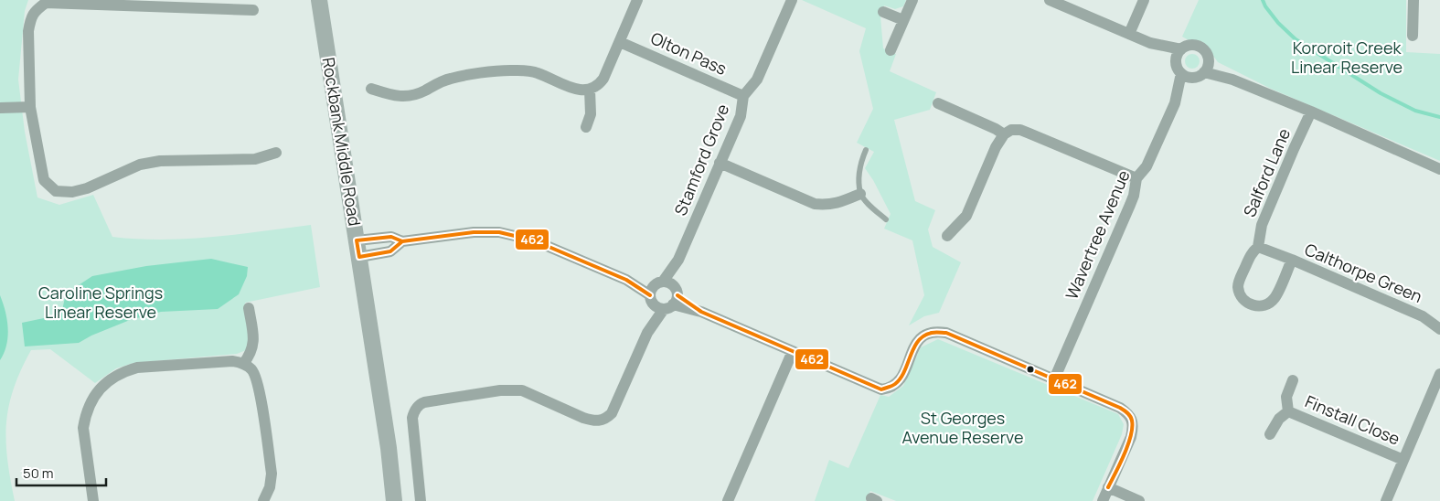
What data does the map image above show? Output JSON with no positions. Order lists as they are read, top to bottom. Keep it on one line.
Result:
{"streets":{"street":["Olton Pass","Rockbank Middle Road","Stamford Grove","Salford Lane","Wavertree Avenue","Calthorpe Green","Finstall Close"]},"crossings":[["Olton Pass","Stamford Grove"],["Salford Lane","Calthorpe Green"]],"parks":["Kororoit Creek Linear Reserve","Caroline Springs Linear Reserve","St Georges Avenue Reserve"],"lines":["transit line 462"],"scale_bar":"50 m"}
